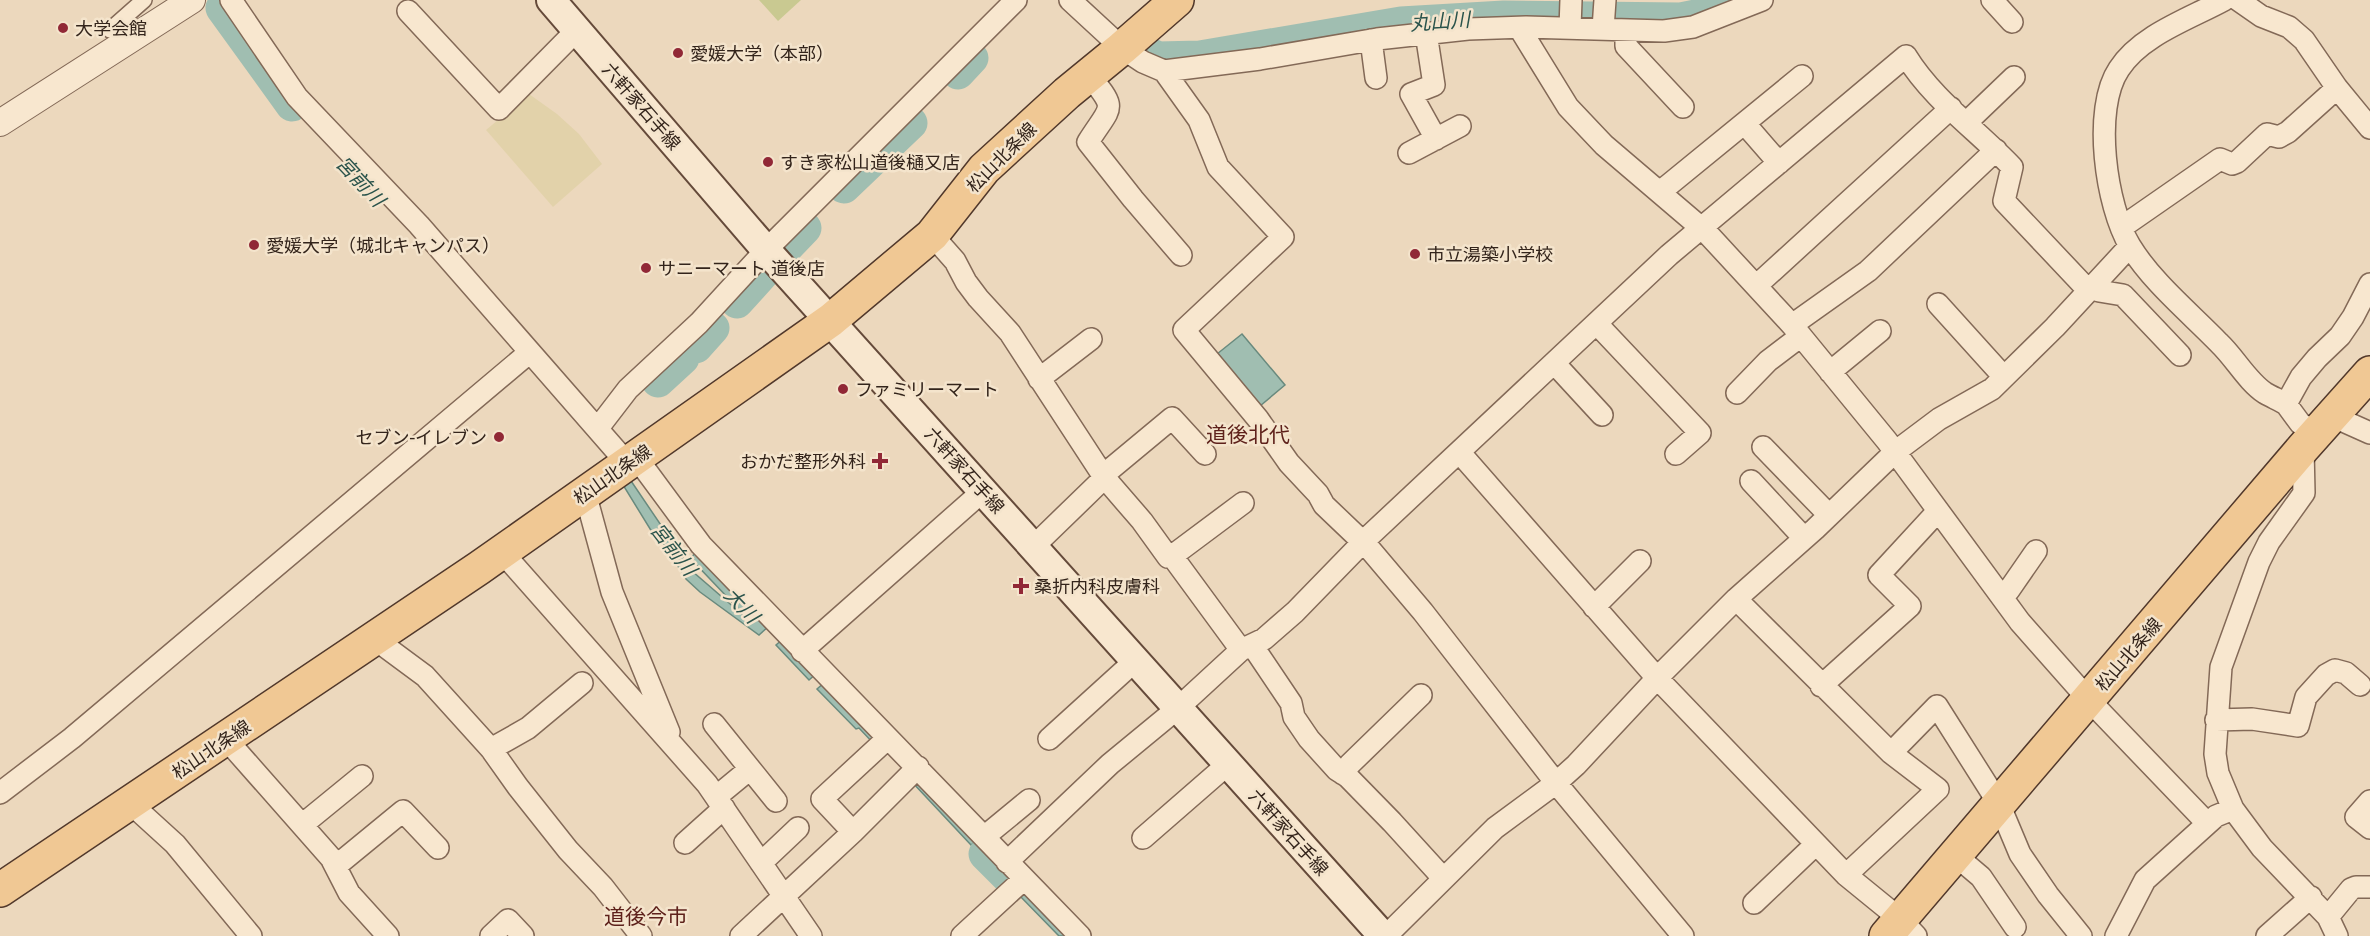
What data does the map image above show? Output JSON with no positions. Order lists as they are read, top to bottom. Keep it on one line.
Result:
{"streets":{"main road":["六軒家石手線","松山北条線"]},"crossings":[["六軒家石手線","松山北条線"]],"districts":["道後北代","道後今市"],"water":["丸山川","宮前川","大川"],"places":{"other":["大学会館","愛媛大学（本部）","すき家松山道後樋又店","愛媛大学（城北キャンパス）","市立湯築小学校","サニーマート 道後店","ファミリーマート","セブン-イレブン"],"health":["おかだ整形外科","桑折内科皮膚科"]}}
